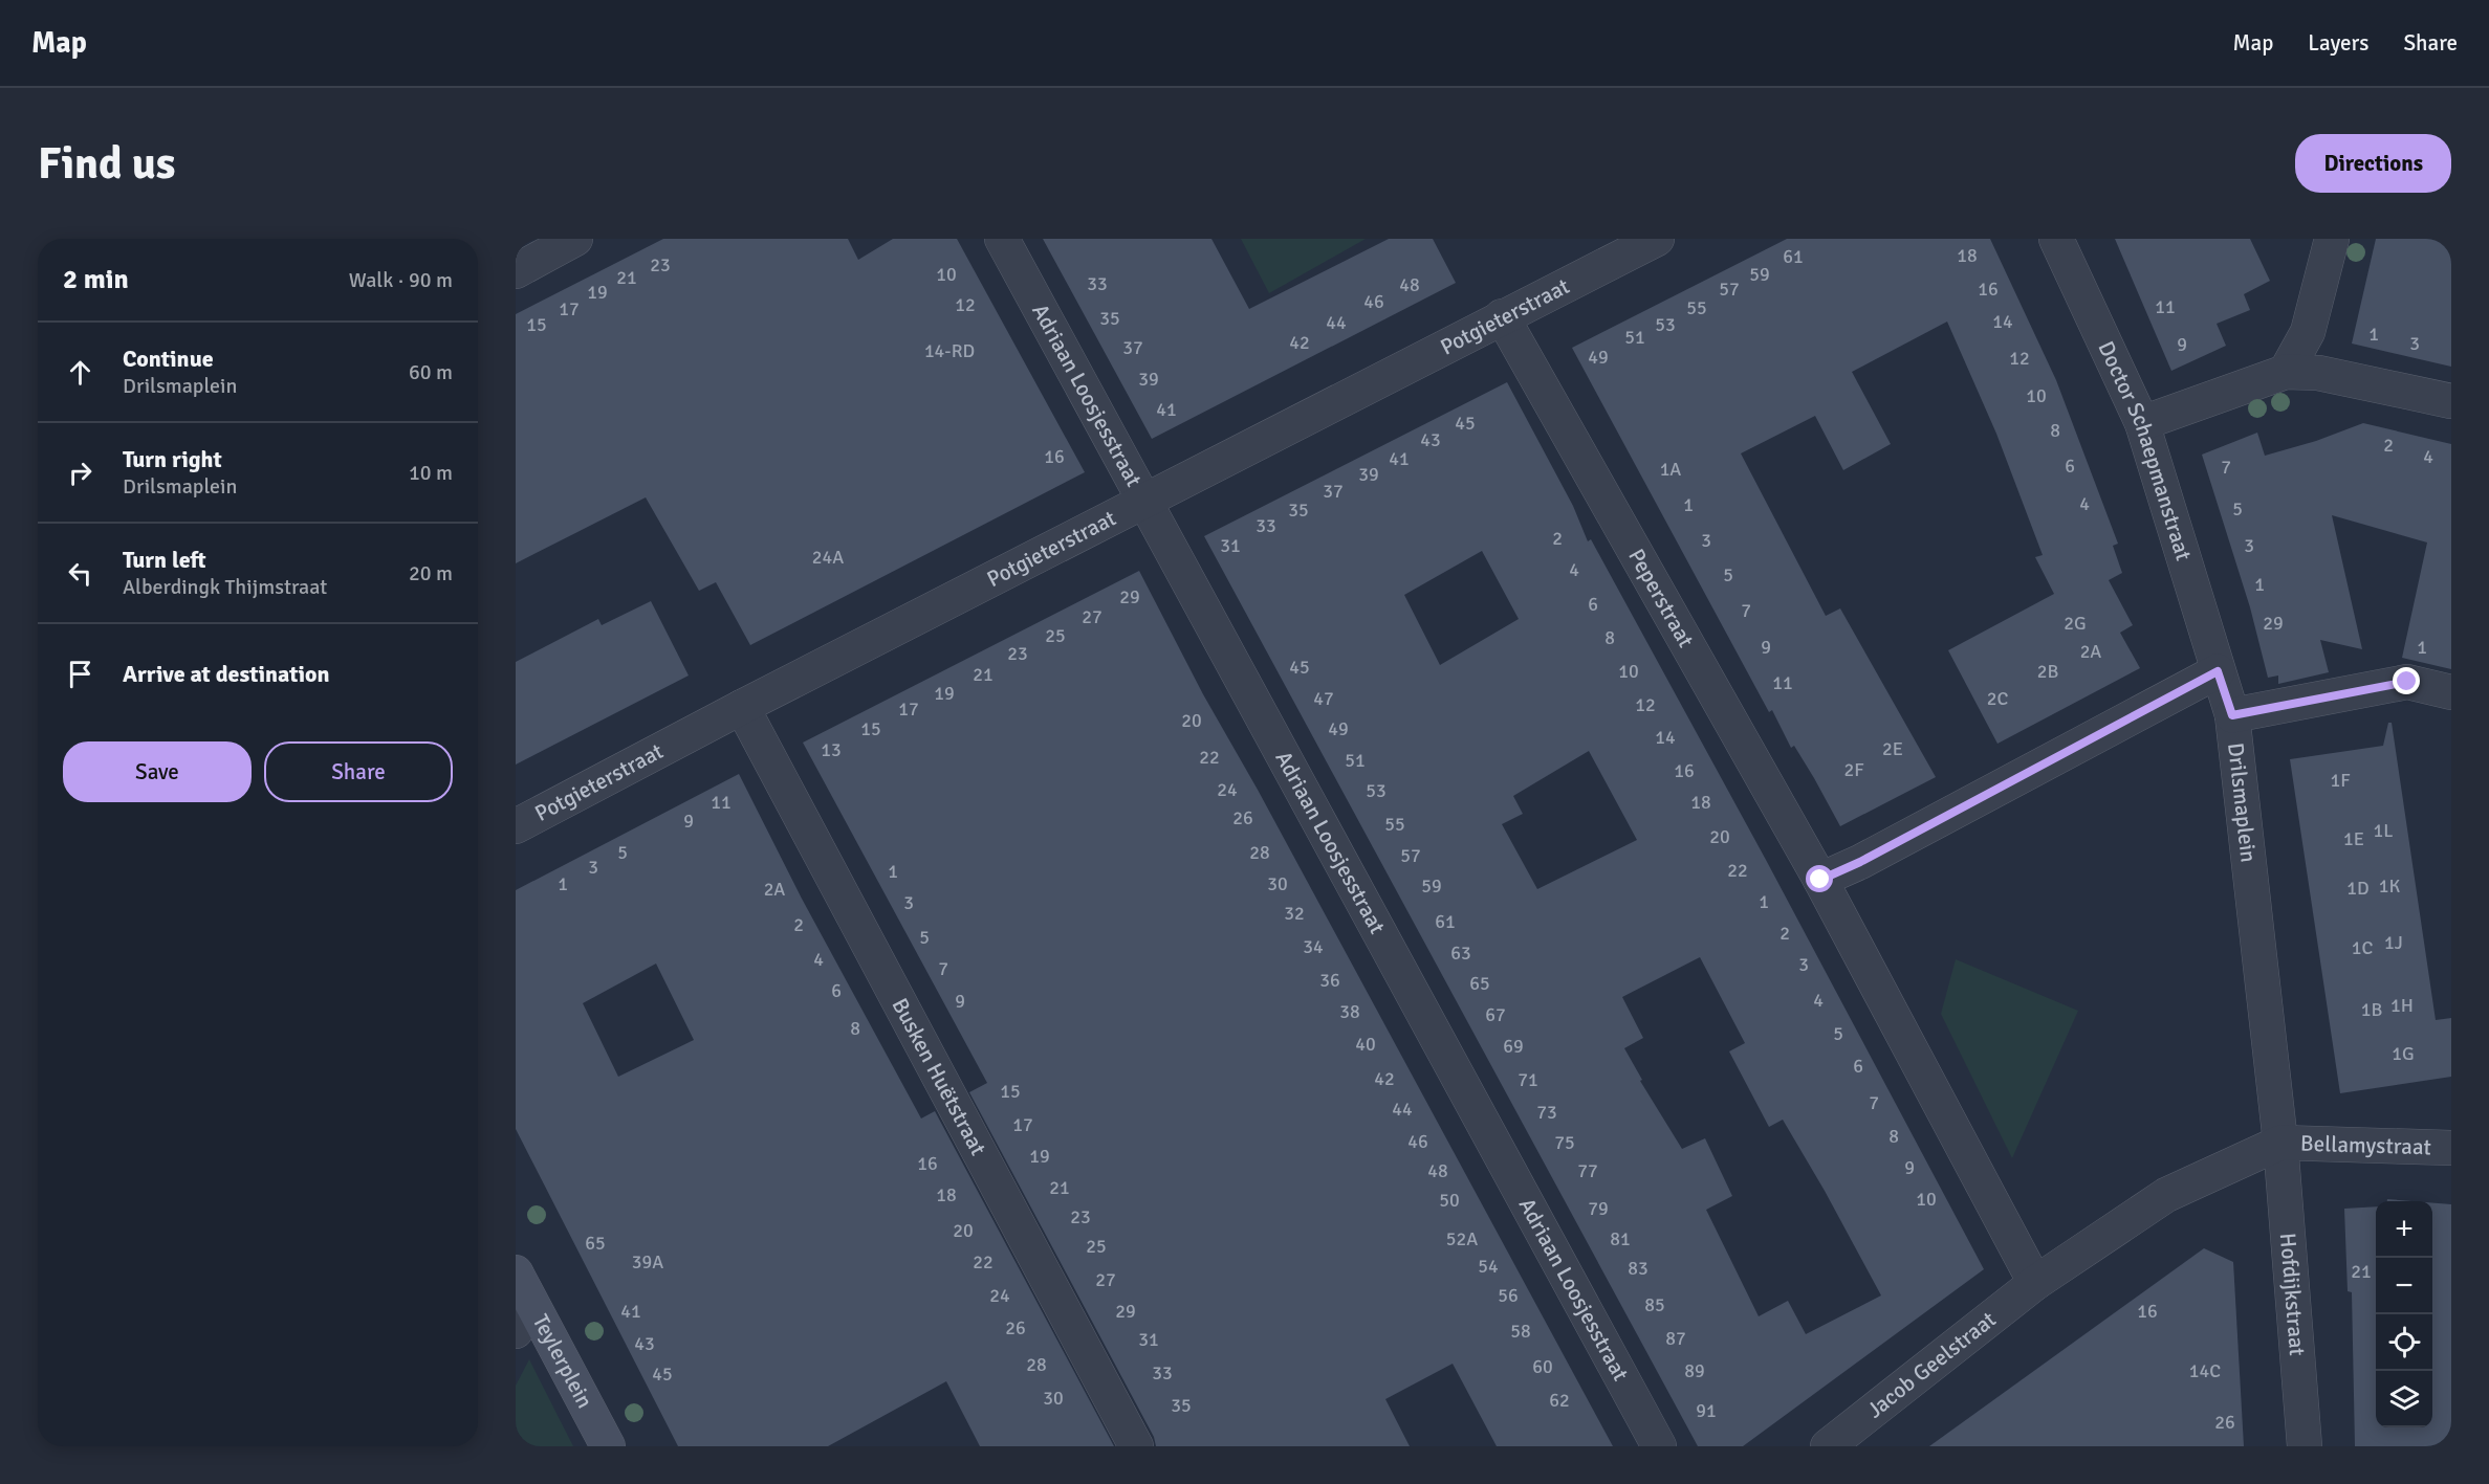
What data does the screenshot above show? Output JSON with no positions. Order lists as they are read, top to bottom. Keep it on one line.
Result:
{"streets":{"street":["Potgieterstraat","Adriaan Loosjesstraat","Doctor Schaepmanstraat","Peperstraat","Drilsmaplein","Busken Huëtstraat","Bellamystraat","Hofdijkstraat","Teylerplein","Jacob Geelstraat"]},"crossings":[["Potgieterstraat","Adriaan Loosjesstraat"],["Potgieterstraat","Peperstraat"],["Potgieterstraat","Busken Huëtstraat"],["Doctor Schaepmanstraat","Drilsmaplein"],["Drilsmaplein","Bellamystraat"],["Drilsmaplein","Hofdijkstraat"],["Bellamystraat","Hofdijkstraat"]],"house_numbers":["18","61","23","10","59","21","33","48","57","16","19","46","12","11","55","17","35","14","44","15","53","1","51","42","3","9","37","14-RD","49","12","39","10","41","45","8","43","2","16","4","41","6","7","1A","39","37","4","1","5","35","33","2","3","31","3","24A","4","5","1","29","6","7","27","2G","29","25","8","9","1","2A","23","45","10","2B","21","11","19","47","2C","12","17","20","15","49","14","2E","13","22","51","2F","16","1F","24","53","11","18","26","9","55","1L","20","1E","5","28","57","3","22","1","1","30","59","1K","1D","2A","1","3","32","61","2","2","5","1J","34","1C","63","4","3","7","36","65","6","4","9","1H","1B","38","67","8","5","40","69","1G","6","42","71","15","7","44","73","17","8","46","75","19","16","9","48","77","21","18","10","50","79","23","20","52A","81","65","25","39A","22","54","83","21","27","24","56","85","41","29","16","26","58","87","31","43","28","60","89","14C","33","45","30","62","35","91","26"],"page":{"header":"Map","nav":["Map","Layers","Share"],"buttons":["Directions",["Save","Share"]],"title":"Find us","heading":["2 min","Walk · 90 m"],"list":[["Continue","Drilsmaplein","60 m"],["Turn right","Drilsmaplein","10 m"],["Turn left","Alberdingk Thijmstraat","20 m"],"Arrive at destination"],"map_buttons":["+","−"]}}
